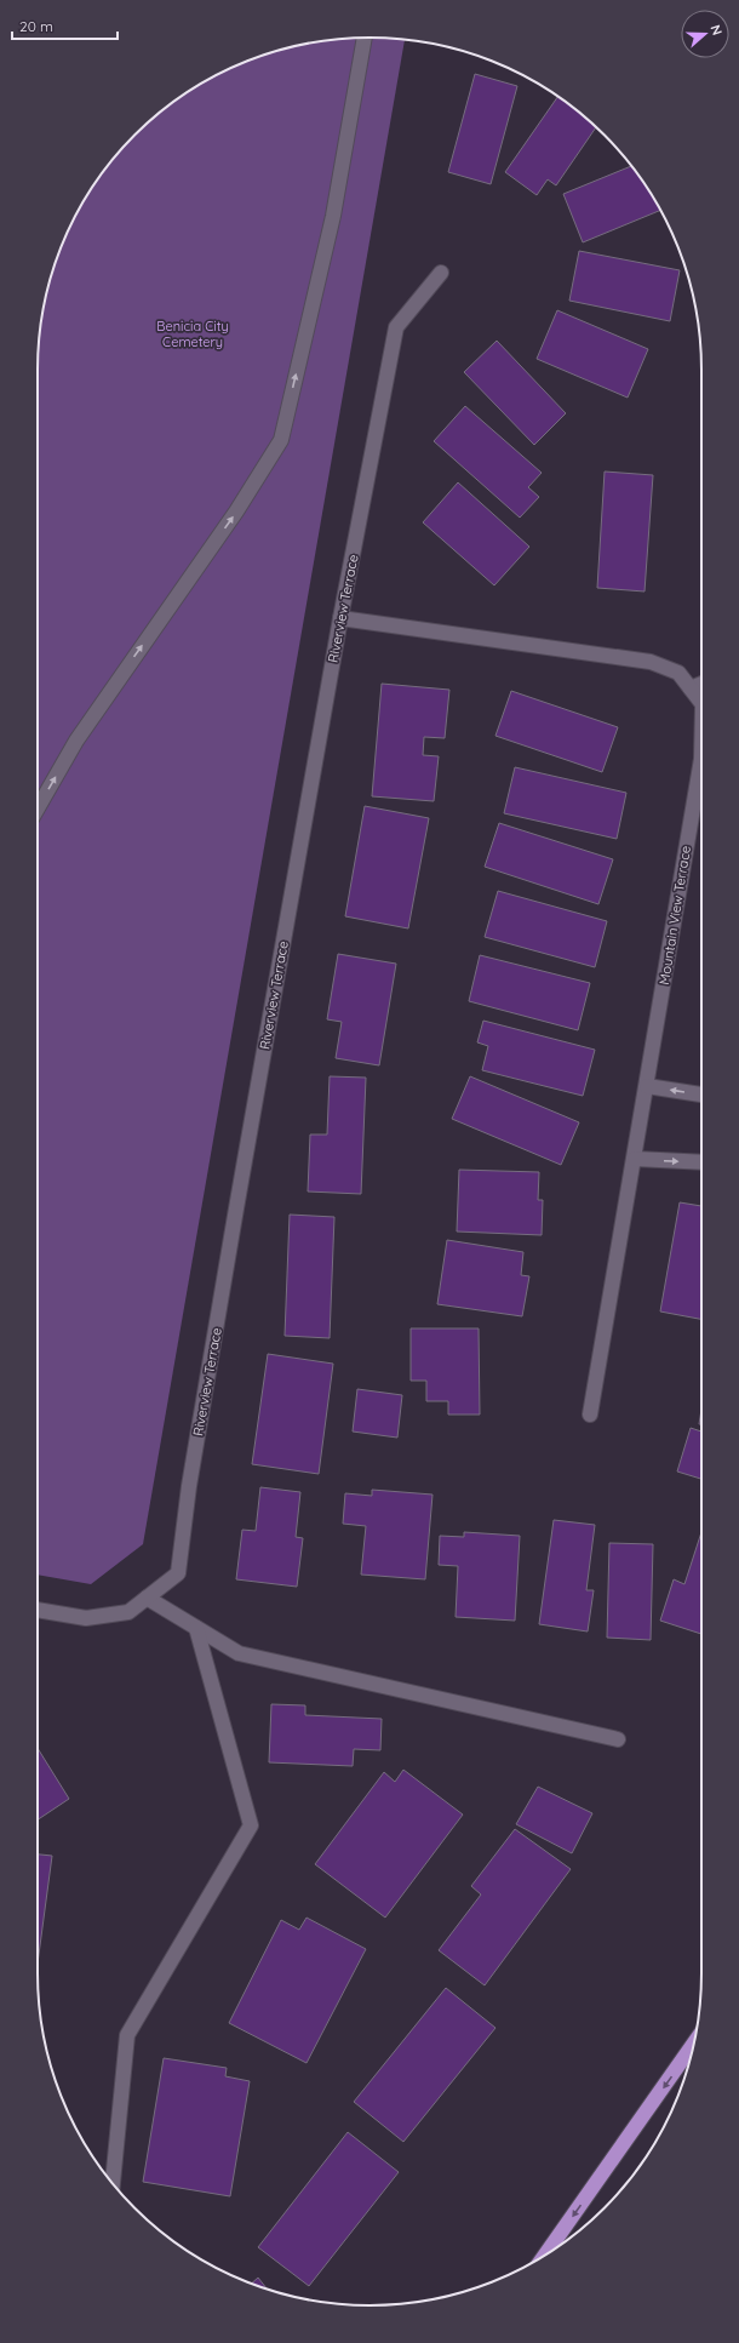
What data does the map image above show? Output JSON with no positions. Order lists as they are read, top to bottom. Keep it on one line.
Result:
{"streets":{"street":["Riverview Terrace","Mountain View Terrace"]},"crossings":[["Riverview Terrace","Mountain View Terrace"]],"parks":["Benicia City Cemetery"],"scale_bar":"20 m","north":"right"}
